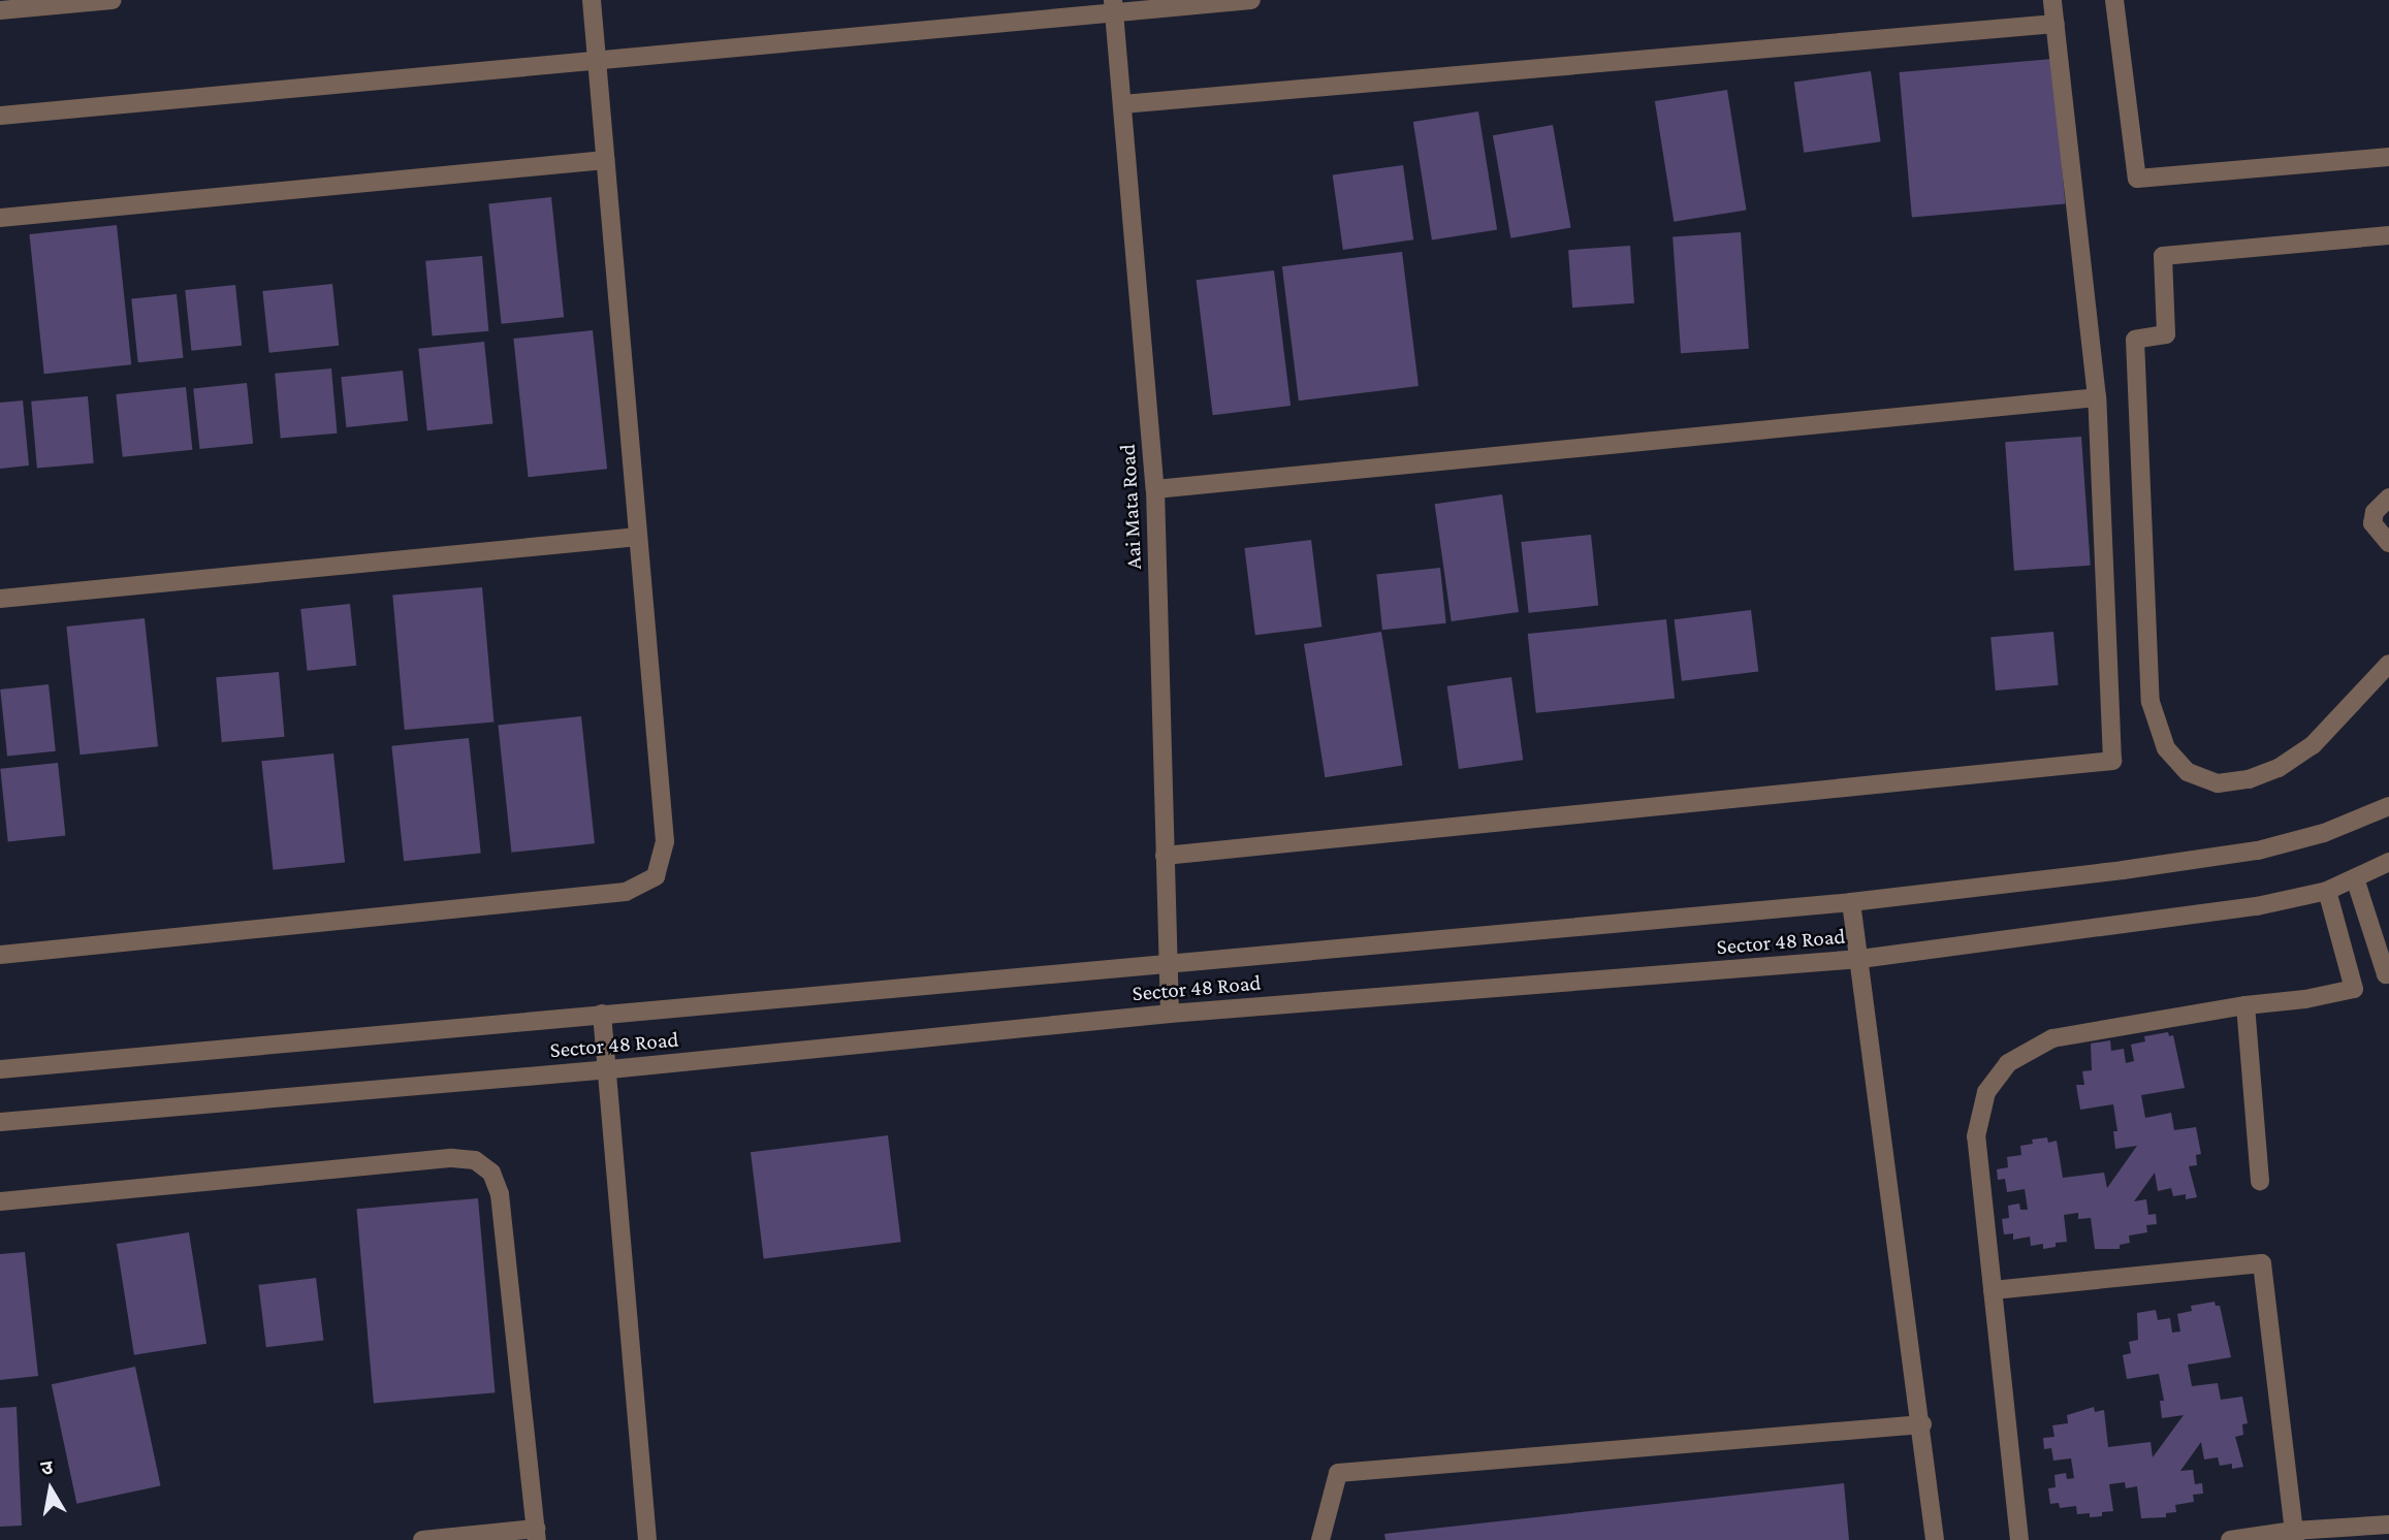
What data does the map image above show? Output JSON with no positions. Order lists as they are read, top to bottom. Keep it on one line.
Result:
{"streets":{"street":["Aai Mata Road","Sector 48 Road"]},"crossings":[["Aai Mata Road","Sector 48 Road"]],"north":"top"}
